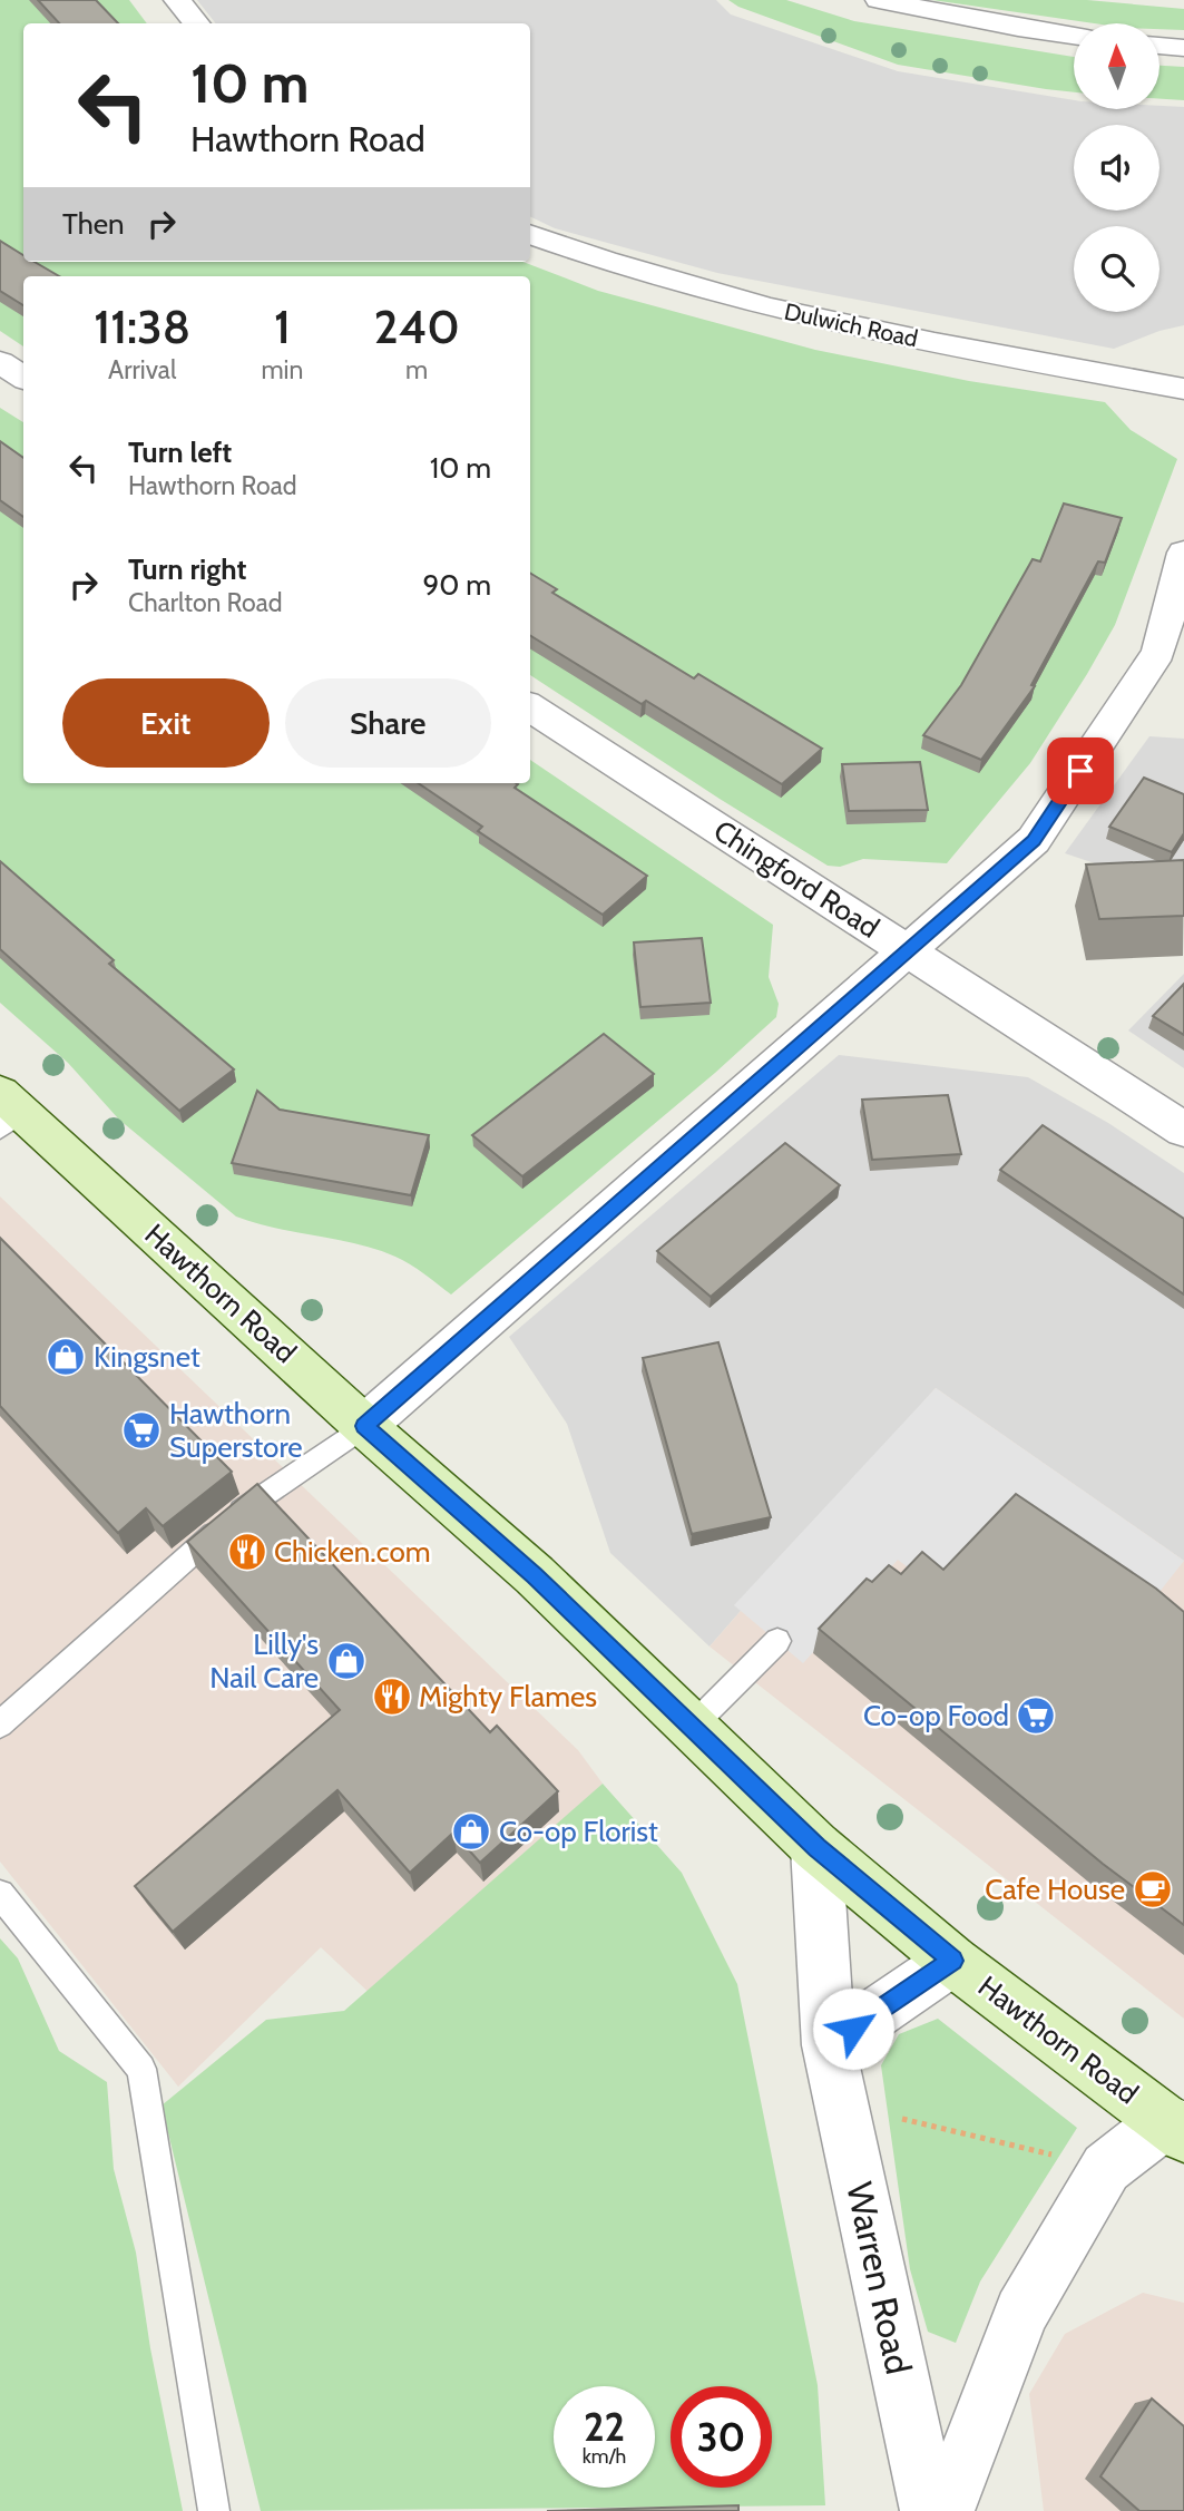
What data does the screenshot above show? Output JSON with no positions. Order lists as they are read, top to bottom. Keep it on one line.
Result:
{"streets":{"street":["Dulwich Road","Chingford Road","Hawthorn Road","Warren Road"]},"crossings":[["Hawthorn Road","Warren Road"]],"places":{"shop":["Kingsnet","Lilly's Nail Care","Co-op Florist"],"supermarket":["Hawthorn Superstore","Co-op Food"],"restaurant":["Chicken.com","Mighty Flames"],"cafe":["Cafe House"]},"north":"top","page":{"turn":["10 m","Hawthorn Road"],"then":"Then","eta":["11:38","Arrival","1","min","240","m"],"list":[{"name":"Turn left","note":"Hawthorn Road","value":"10 m"},{"name":"Turn right","note":"Charlton Road","value":"90 m"}],"buttons":["Exit","Share"],"speed":"22 km/h","limit":"30"}}
